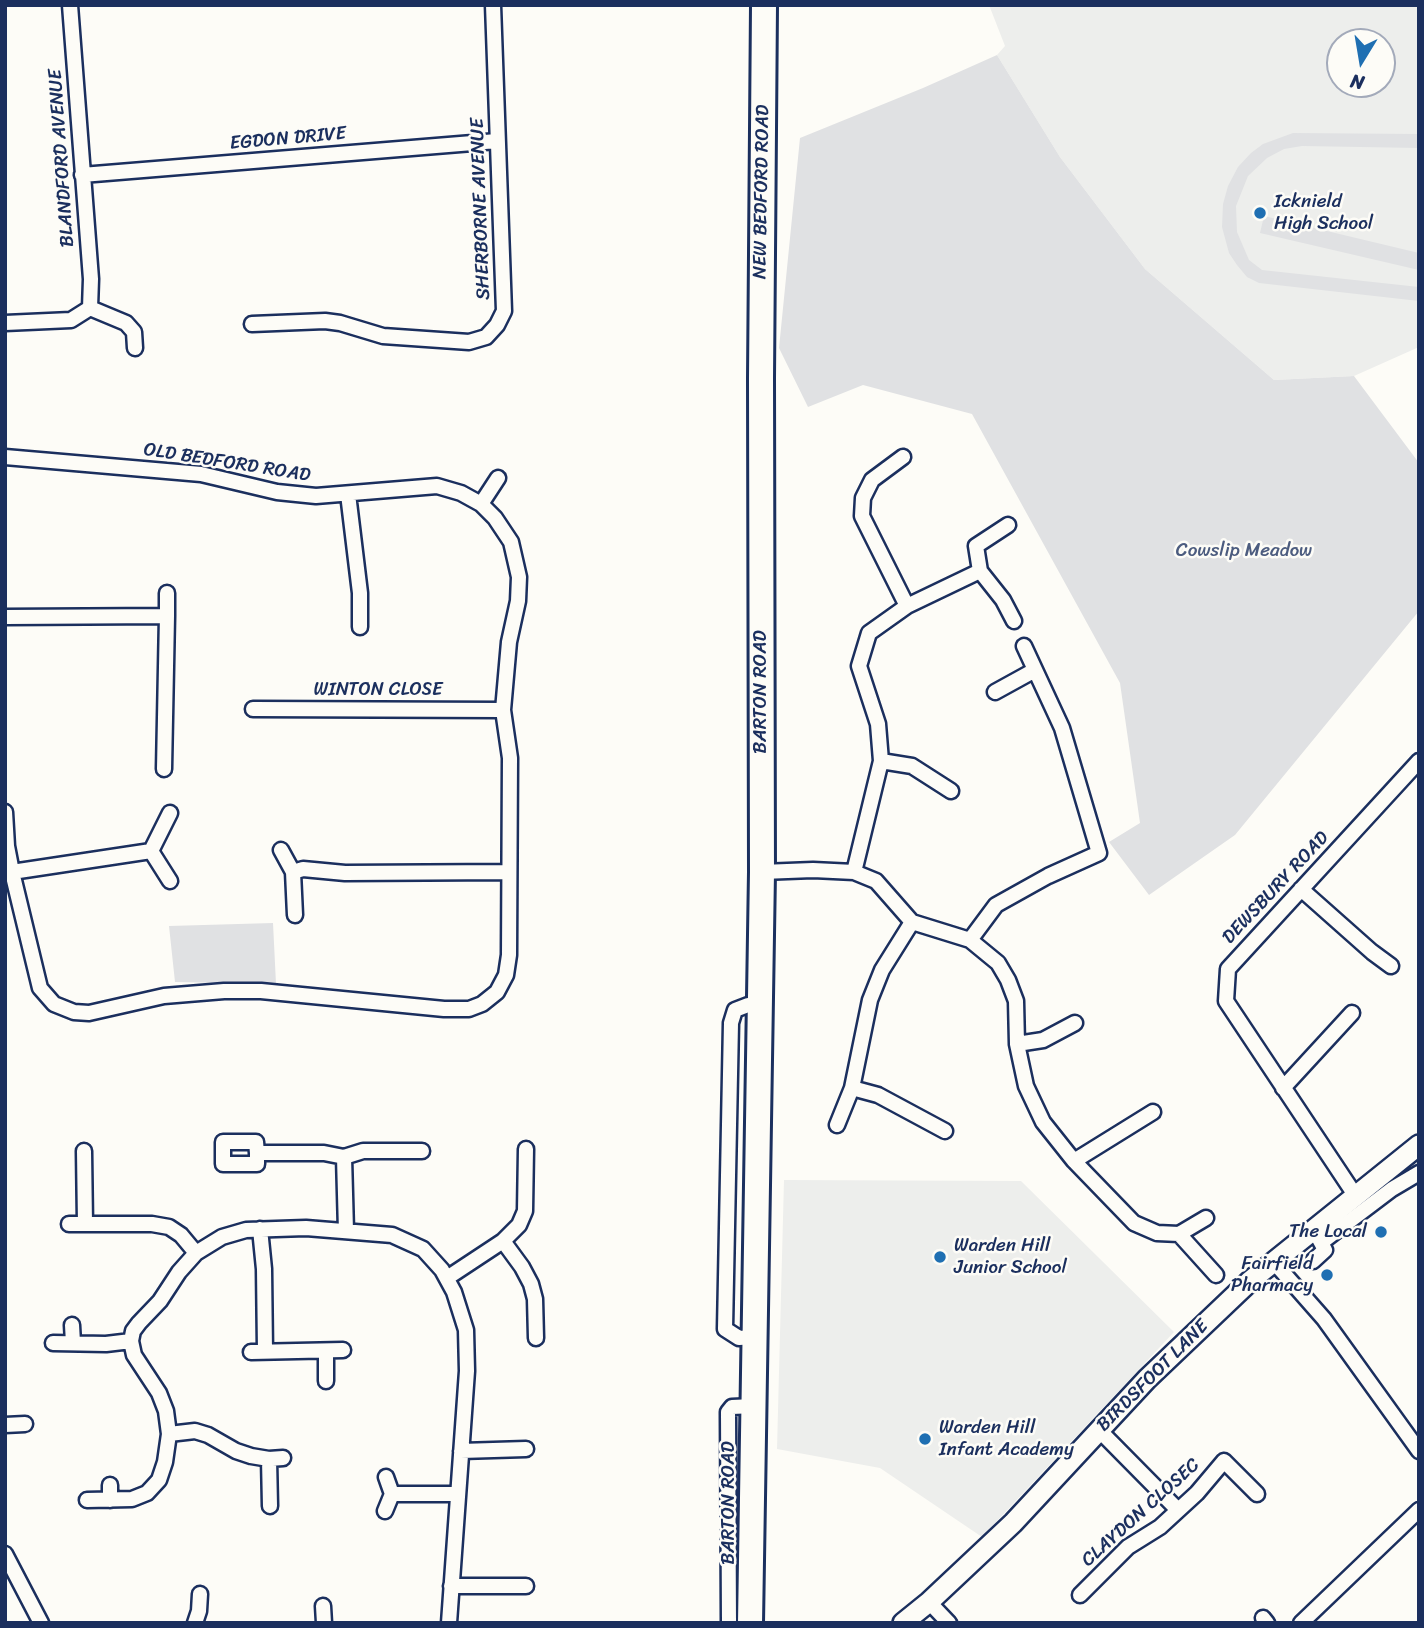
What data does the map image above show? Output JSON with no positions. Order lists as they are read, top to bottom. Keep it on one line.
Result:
{"streets":{"highway":["NEW BEDFORD ROAD","BARTON ROAD"],"street":["EGDON DRIVE","BLANDFORD AVENUE","SHERBORNE AVENUE","OLD BEDFORD ROAD","WINTON CLOSE","DEWSBURY ROAD","BIRDSFOOT LANE","CLAYDON CLOSEC"]},"crossings":[["EGDON DRIVE","BLANDFORD AVENUE"],["EGDON DRIVE","SHERBORNE AVENUE"],["NEW BEDFORD ROAD","BARTON ROAD"],["OLD BEDFORD ROAD","WINTON CLOSE"],["DEWSBURY ROAD","BIRDSFOOT LANE"]],"parks":["Cowslip Meadow"],"places":["Icknield High School","The Local","Warden Hill Junior School","Fairfield Pharmacy","Warden Hill Infant Academy"],"north":"bottom"}
